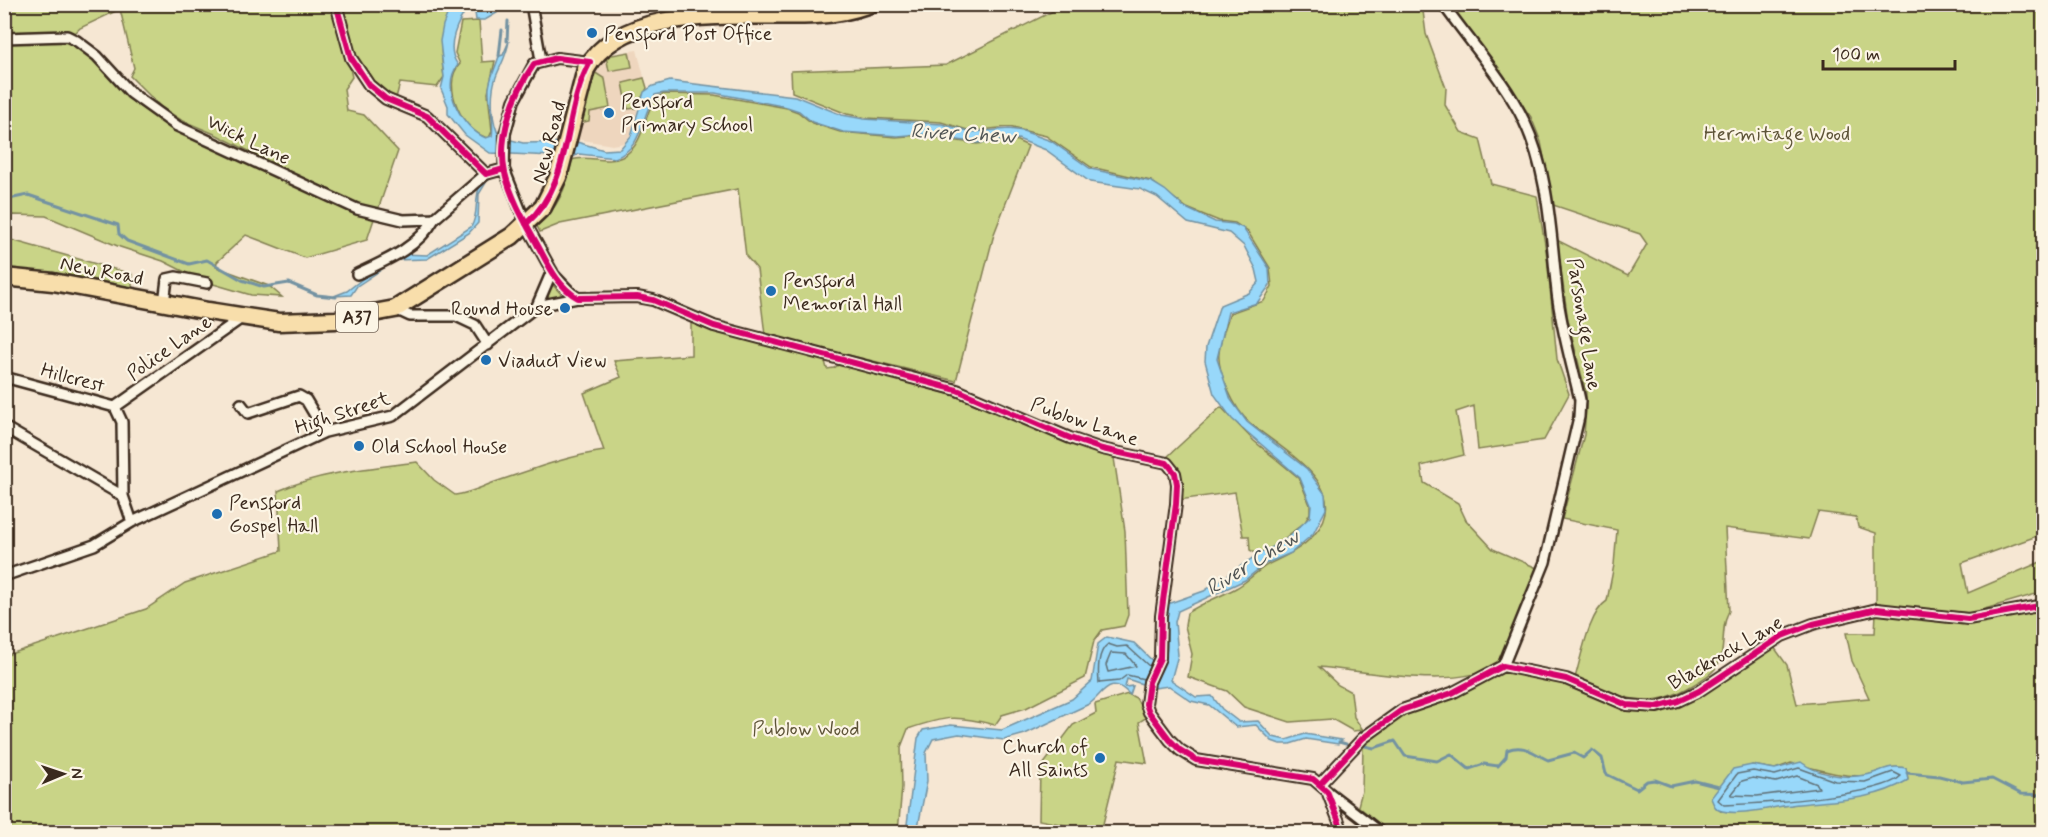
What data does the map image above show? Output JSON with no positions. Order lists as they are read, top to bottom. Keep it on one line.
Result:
{"streets":{"highway":["New Road","A37"],"street":["Wick Lane","Parsonage Lane","Police Lane","Hillcrest","High Street","Publow Lane","Blackrock Lane"]},"crossings":[["New Road","A37"],["New Road","Police Lane"],["Parsonage Lane","Blackrock Lane"],["Police Lane","Hillcrest"],["Hillcrest","High Street"],["High Street","Publow Lane"]],"water":["River Chew"],"parks":["Hermitage Wood","Publow Wood"],"places":["Pensford Post Office","Pensford Primary School","Pensford Memorial Hall","Round House","Viaduct View","Old School House","Pensford Gospel Hall","Church of All Saints"],"scale_bar":"100 m","north":"right"}
